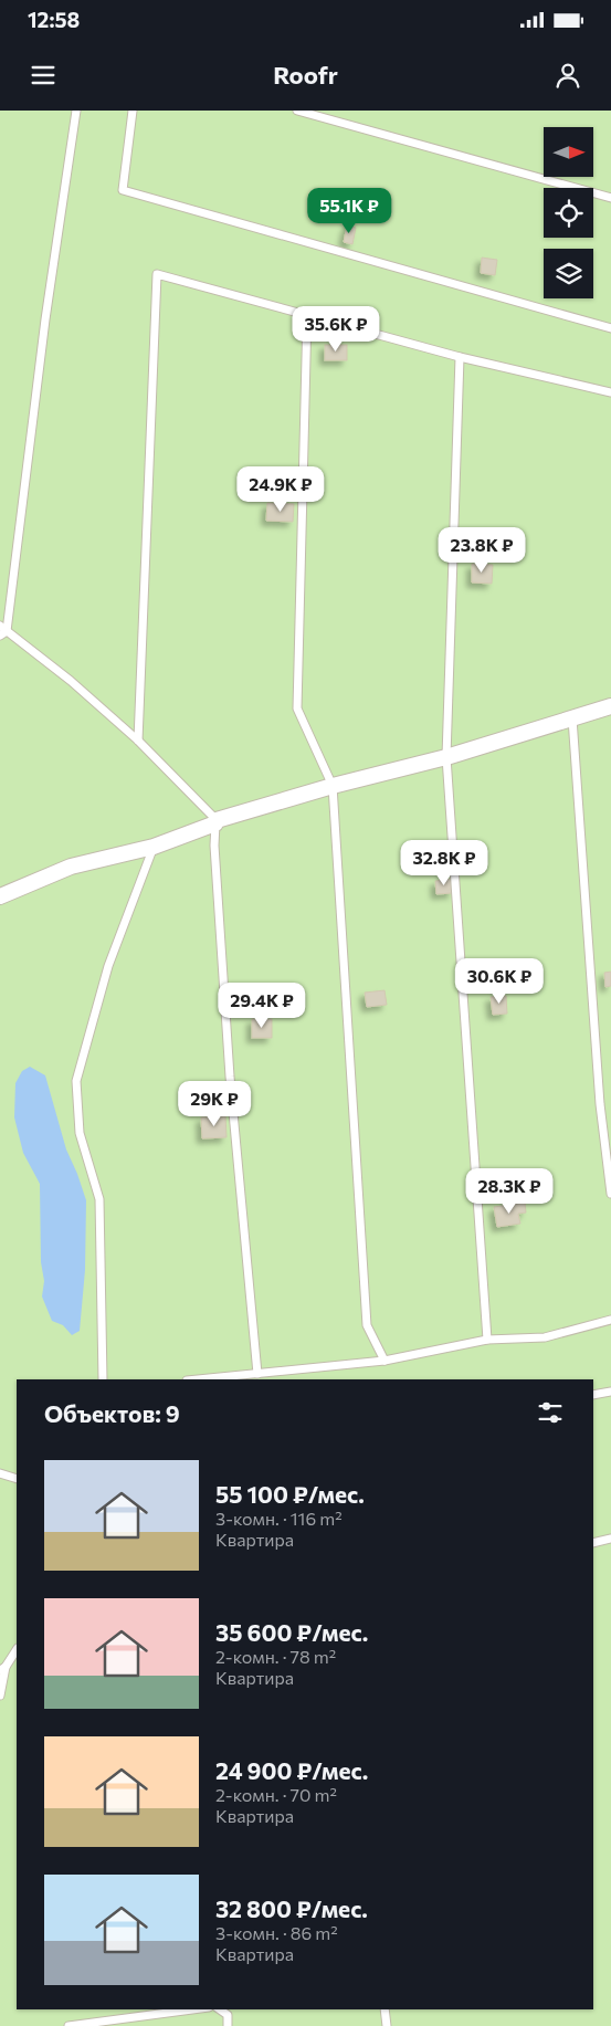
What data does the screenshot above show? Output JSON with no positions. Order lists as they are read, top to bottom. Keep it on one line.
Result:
{"north":"right","page":{"status":"12:58","header":"Roofr","price":["55.1K ₽","35.6K ₽","24.9K ₽","23.8K ₽","32.8K ₽","30.6K ₽","29.4K ₽","29K ₽","28.3K ₽"],"heading":"Объектов: 9","list":[{"name":"55 100 ₽/мес.","note":"3-комн. · 116 m² · Квартира"},{"name":"35 600 ₽/мес.","note":"2-комн. · 78 m² · Квартира"},{"name":"24 900 ₽/мес.","note":"2-комн. · 70 m² · Квартира"},{"name":"32 800 ₽/мес.","note":"3-комн. · 86 m² · Квартира"}]}}
